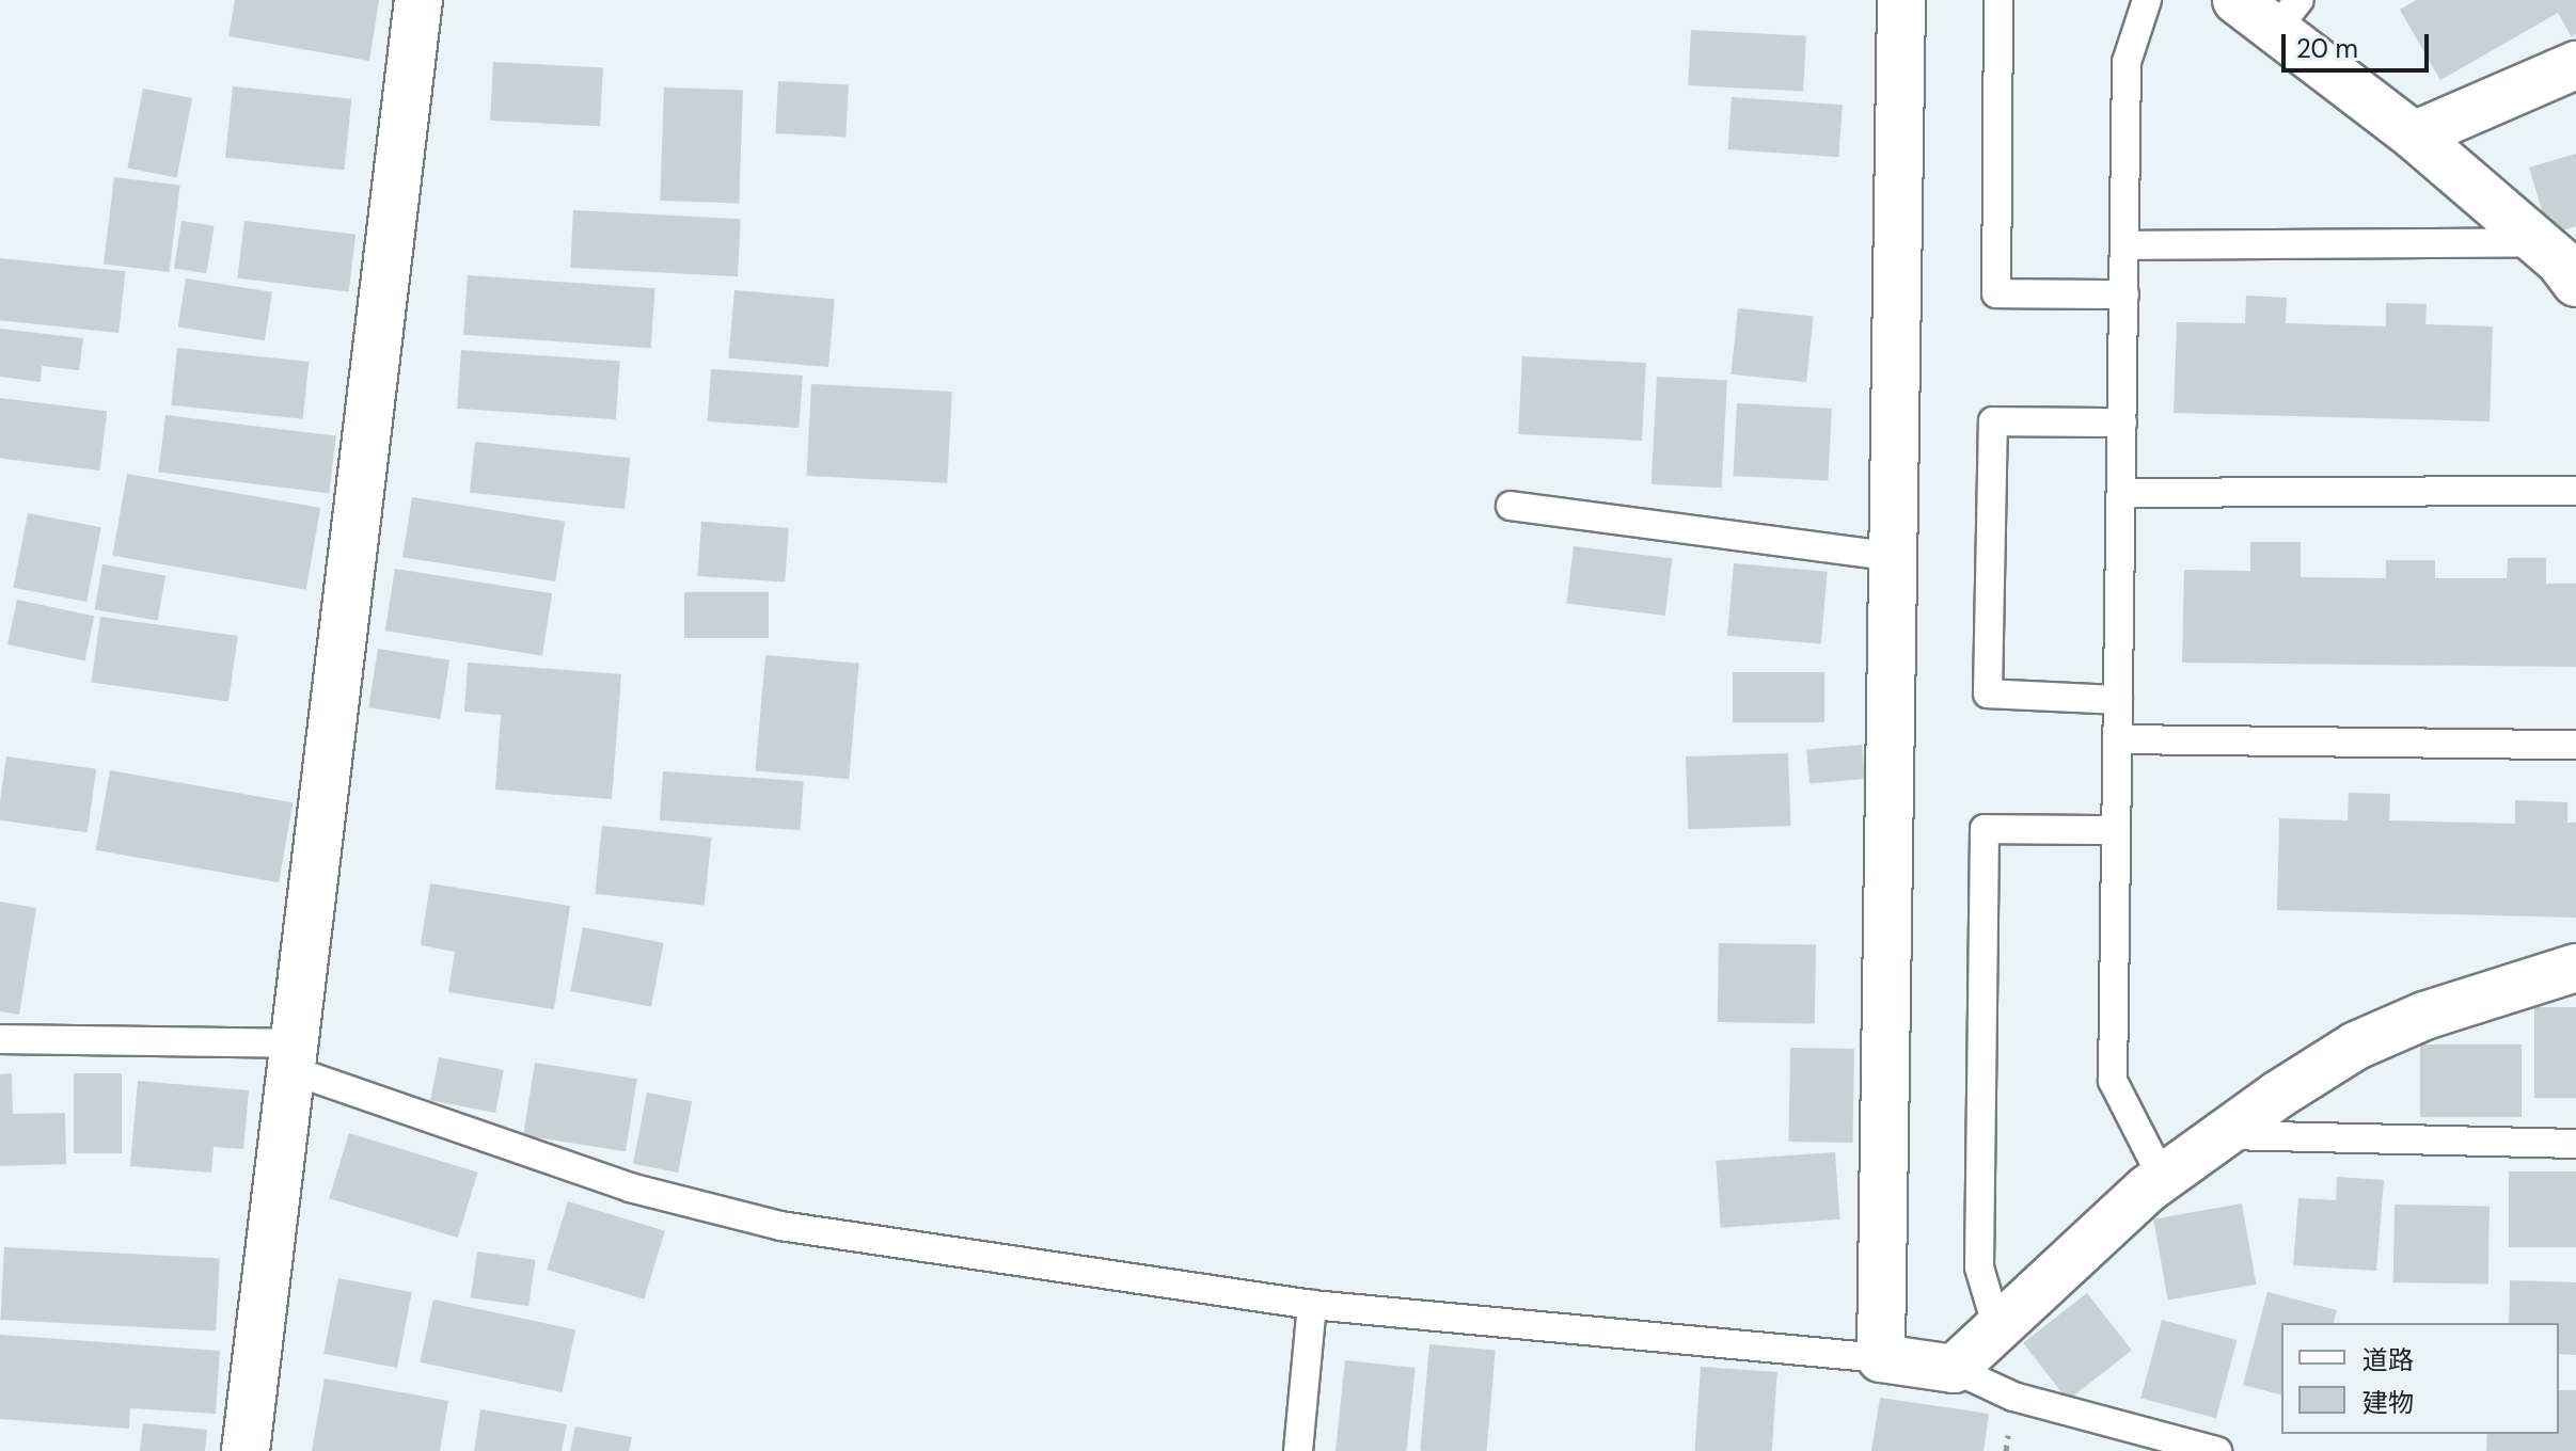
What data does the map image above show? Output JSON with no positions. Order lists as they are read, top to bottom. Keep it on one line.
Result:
{"legend":["道路","建物"],"scale_bar":"20 m"}
